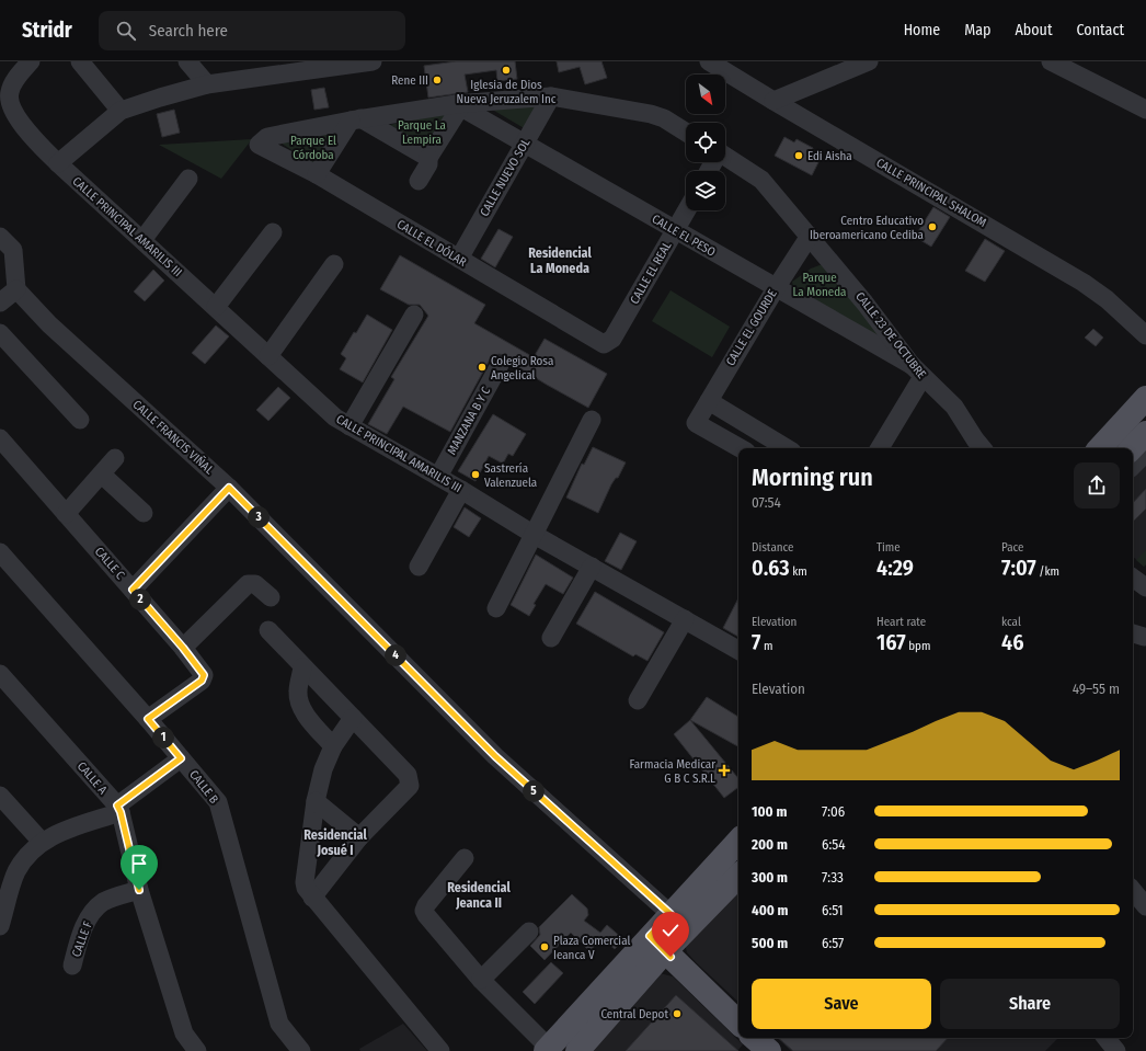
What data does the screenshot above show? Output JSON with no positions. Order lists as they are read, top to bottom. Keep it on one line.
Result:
{"streets":{"street":["CALLE NUEVO SOL","CALLE PRINCIPAL SHALOM","CALLE PRINCIPAL AMARILIS III","CALLE EL PESO","CALLE EL DÓLAR","CALLE EL REAL","CALLE EL GOURDE","CALLE 23 DE OCTUBRE","MANZANA B Y C","CALLE FRANCIS VIÑAL","CALLE C","CALLE A","CALLE B","CALLE F"]},"crossings":[["CALLE NUEVO SOL","CALLE EL PESO"],["CALLE NUEVO SOL","CALLE EL DÓLAR"],["CALLE PRINCIPAL AMARILIS III","MANZANA B Y C"],["CALLE EL PESO","CALLE EL REAL"],["CALLE EL PESO","CALLE EL GOURDE"],["CALLE EL PESO","CALLE 23 DE OCTUBRE"],["CALLE EL DÓLAR","CALLE EL REAL"],["CALLE EL GOURDE","CALLE 23 DE OCTUBRE"],["CALLE C","CALLE B"],["CALLE A","CALLE F"]],"districts":["Residencial La Moneda","Residencial Josué I","Residencial Jeanca II"],"parks":["Parque La Lempira","Parque El Córdoba","Parque La Moneda"],"places":{"other":["Iglesia de Dios Nueva Jeruzalem Inc","Rene III","Edi Aisha","Centro Educativo Iberoamericano Cediba","Colegio Rosa Angelical","Sastrería Valenzuela","Plaza Comercial Ieanca V","Central Depot"],"health":["Farmacia Medicar G B C S.R.L"]},"north":"bottom right","page":{"header":"Stridr","search":"Search here","nav":["Home","Map","About","Contact"],"heading":["Morning run","07:54"],"pins":["3","2","4","1","5"],"stats":[["Distance","0.63 km"],["Time","4:29"],["Pace","7:07 /km"],["Elevation","7 m"],["Heart rate","167 bpm"],["kcal","46"]],"chart":["Elevation","49–55 m"],"list":[{"name":"100 m","note":"7:06"},{"name":"200 m","note":"6:54"},{"name":"300 m","note":"7:33"},{"name":"400 m","note":"6:51"},{"name":"500 m","note":"6:57"}],"buttons":["Save","Share"]}}
